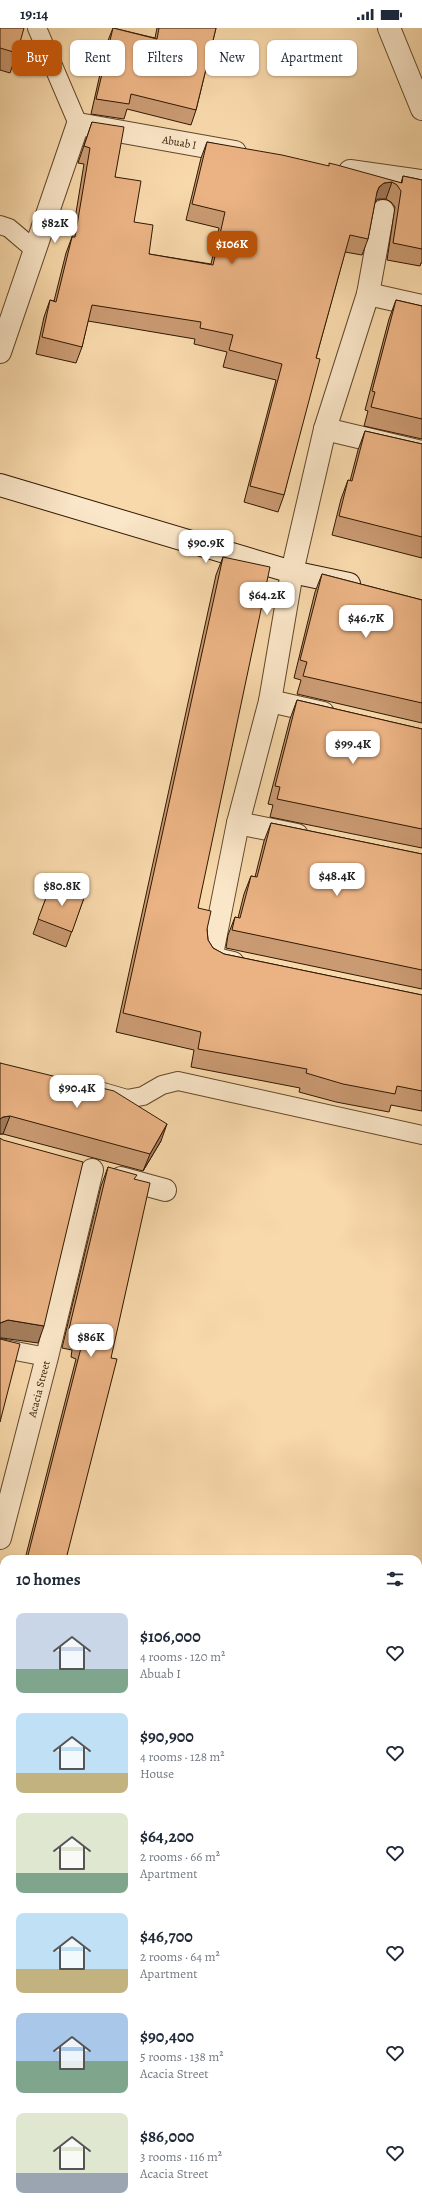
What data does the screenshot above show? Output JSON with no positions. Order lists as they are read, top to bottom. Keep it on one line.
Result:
{"streets":{"street":["Abuab I","Acacia Street"]},"page":{"status":"19:14","chip":["Buy","Rent","Filters","New","Apartment"],"price":["$82K","$106K","$90.9K","$64.2K","$46.7K","$99.4K","$48.4K","$80.8K","$90.4K","$86K"],"heading":"10 homes","list":[{"name":"$106,000","note":"4 rooms · 120 m² · Abuab I"},{"name":"$90,900","note":"4 rooms · 128 m² · House"},{"name":"$64,200","note":"2 rooms · 66 m² · Apartment"},{"name":"$46,700","note":"2 rooms · 64 m² · Apartment"},{"name":"$90,400","note":"5 rooms · 138 m² · Acacia Street"},{"name":"$86,000","note":"3 rooms · 116 m² · Acacia Street"}]}}
